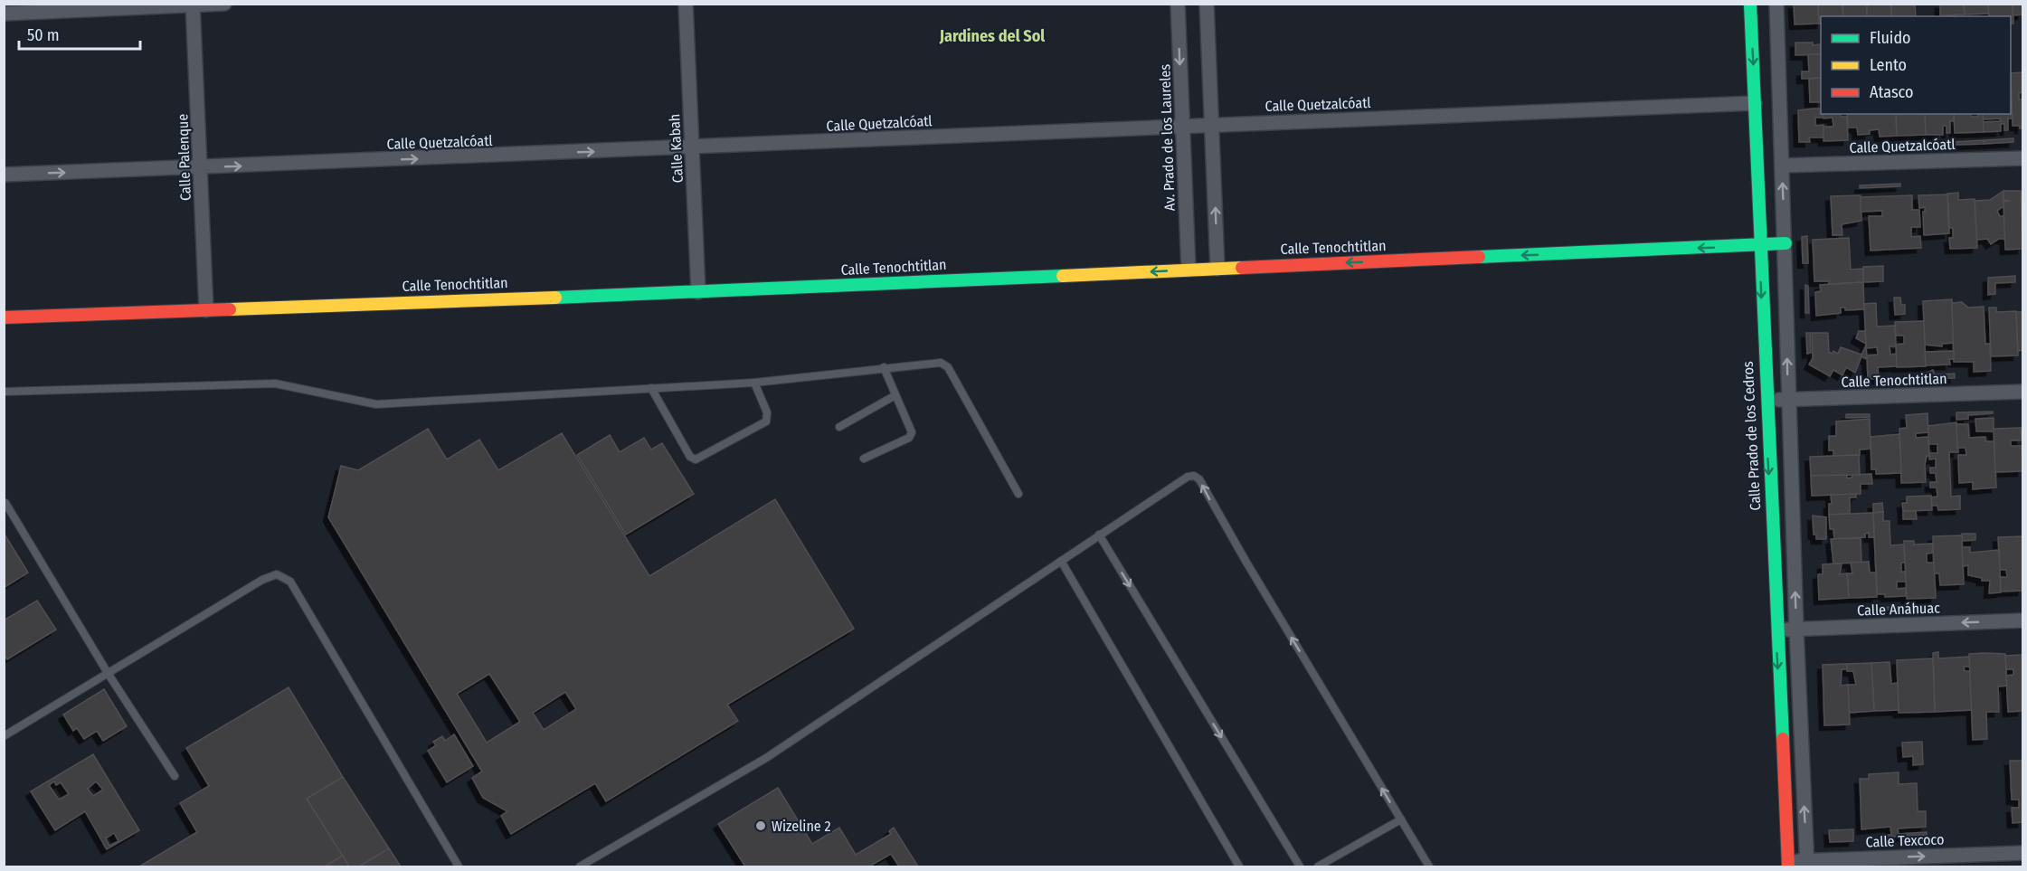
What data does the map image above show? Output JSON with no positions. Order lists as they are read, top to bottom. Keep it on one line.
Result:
{"streets":{"street":["Calle Quetzalcóatl","Av. Prado de los Laureles","Calle Kabah","Calle Palenque","Calle Tenochtitlan","Calle Prado de los Cedros","Calle Anáhuac","Calle Texcoco"]},"crossings":[["Calle Quetzalcóatl","Av. Prado de los Laureles"],["Calle Quetzalcóatl","Calle Kabah"],["Calle Quetzalcóatl","Calle Palenque"],["Calle Quetzalcóatl","Calle Prado de los Cedros"],["Av. Prado de los Laureles","Calle Tenochtitlan"],["Calle Kabah","Calle Tenochtitlan"],["Calle Palenque","Calle Tenochtitlan"],["Calle Tenochtitlan","Calle Prado de los Cedros"],["Calle Prado de los Cedros","Calle Anáhuac"],["Calle Prado de los Cedros","Calle Texcoco"]],"one_way":["Calle Tenochtitlan","Calle Anáhuac","Calle Texcoco"],"districts":["Jardines del Sol"],"places":["Wizeline 2"],"legend":["Fluido","Lento","Atasco"],"scale_bar":"50 m"}
